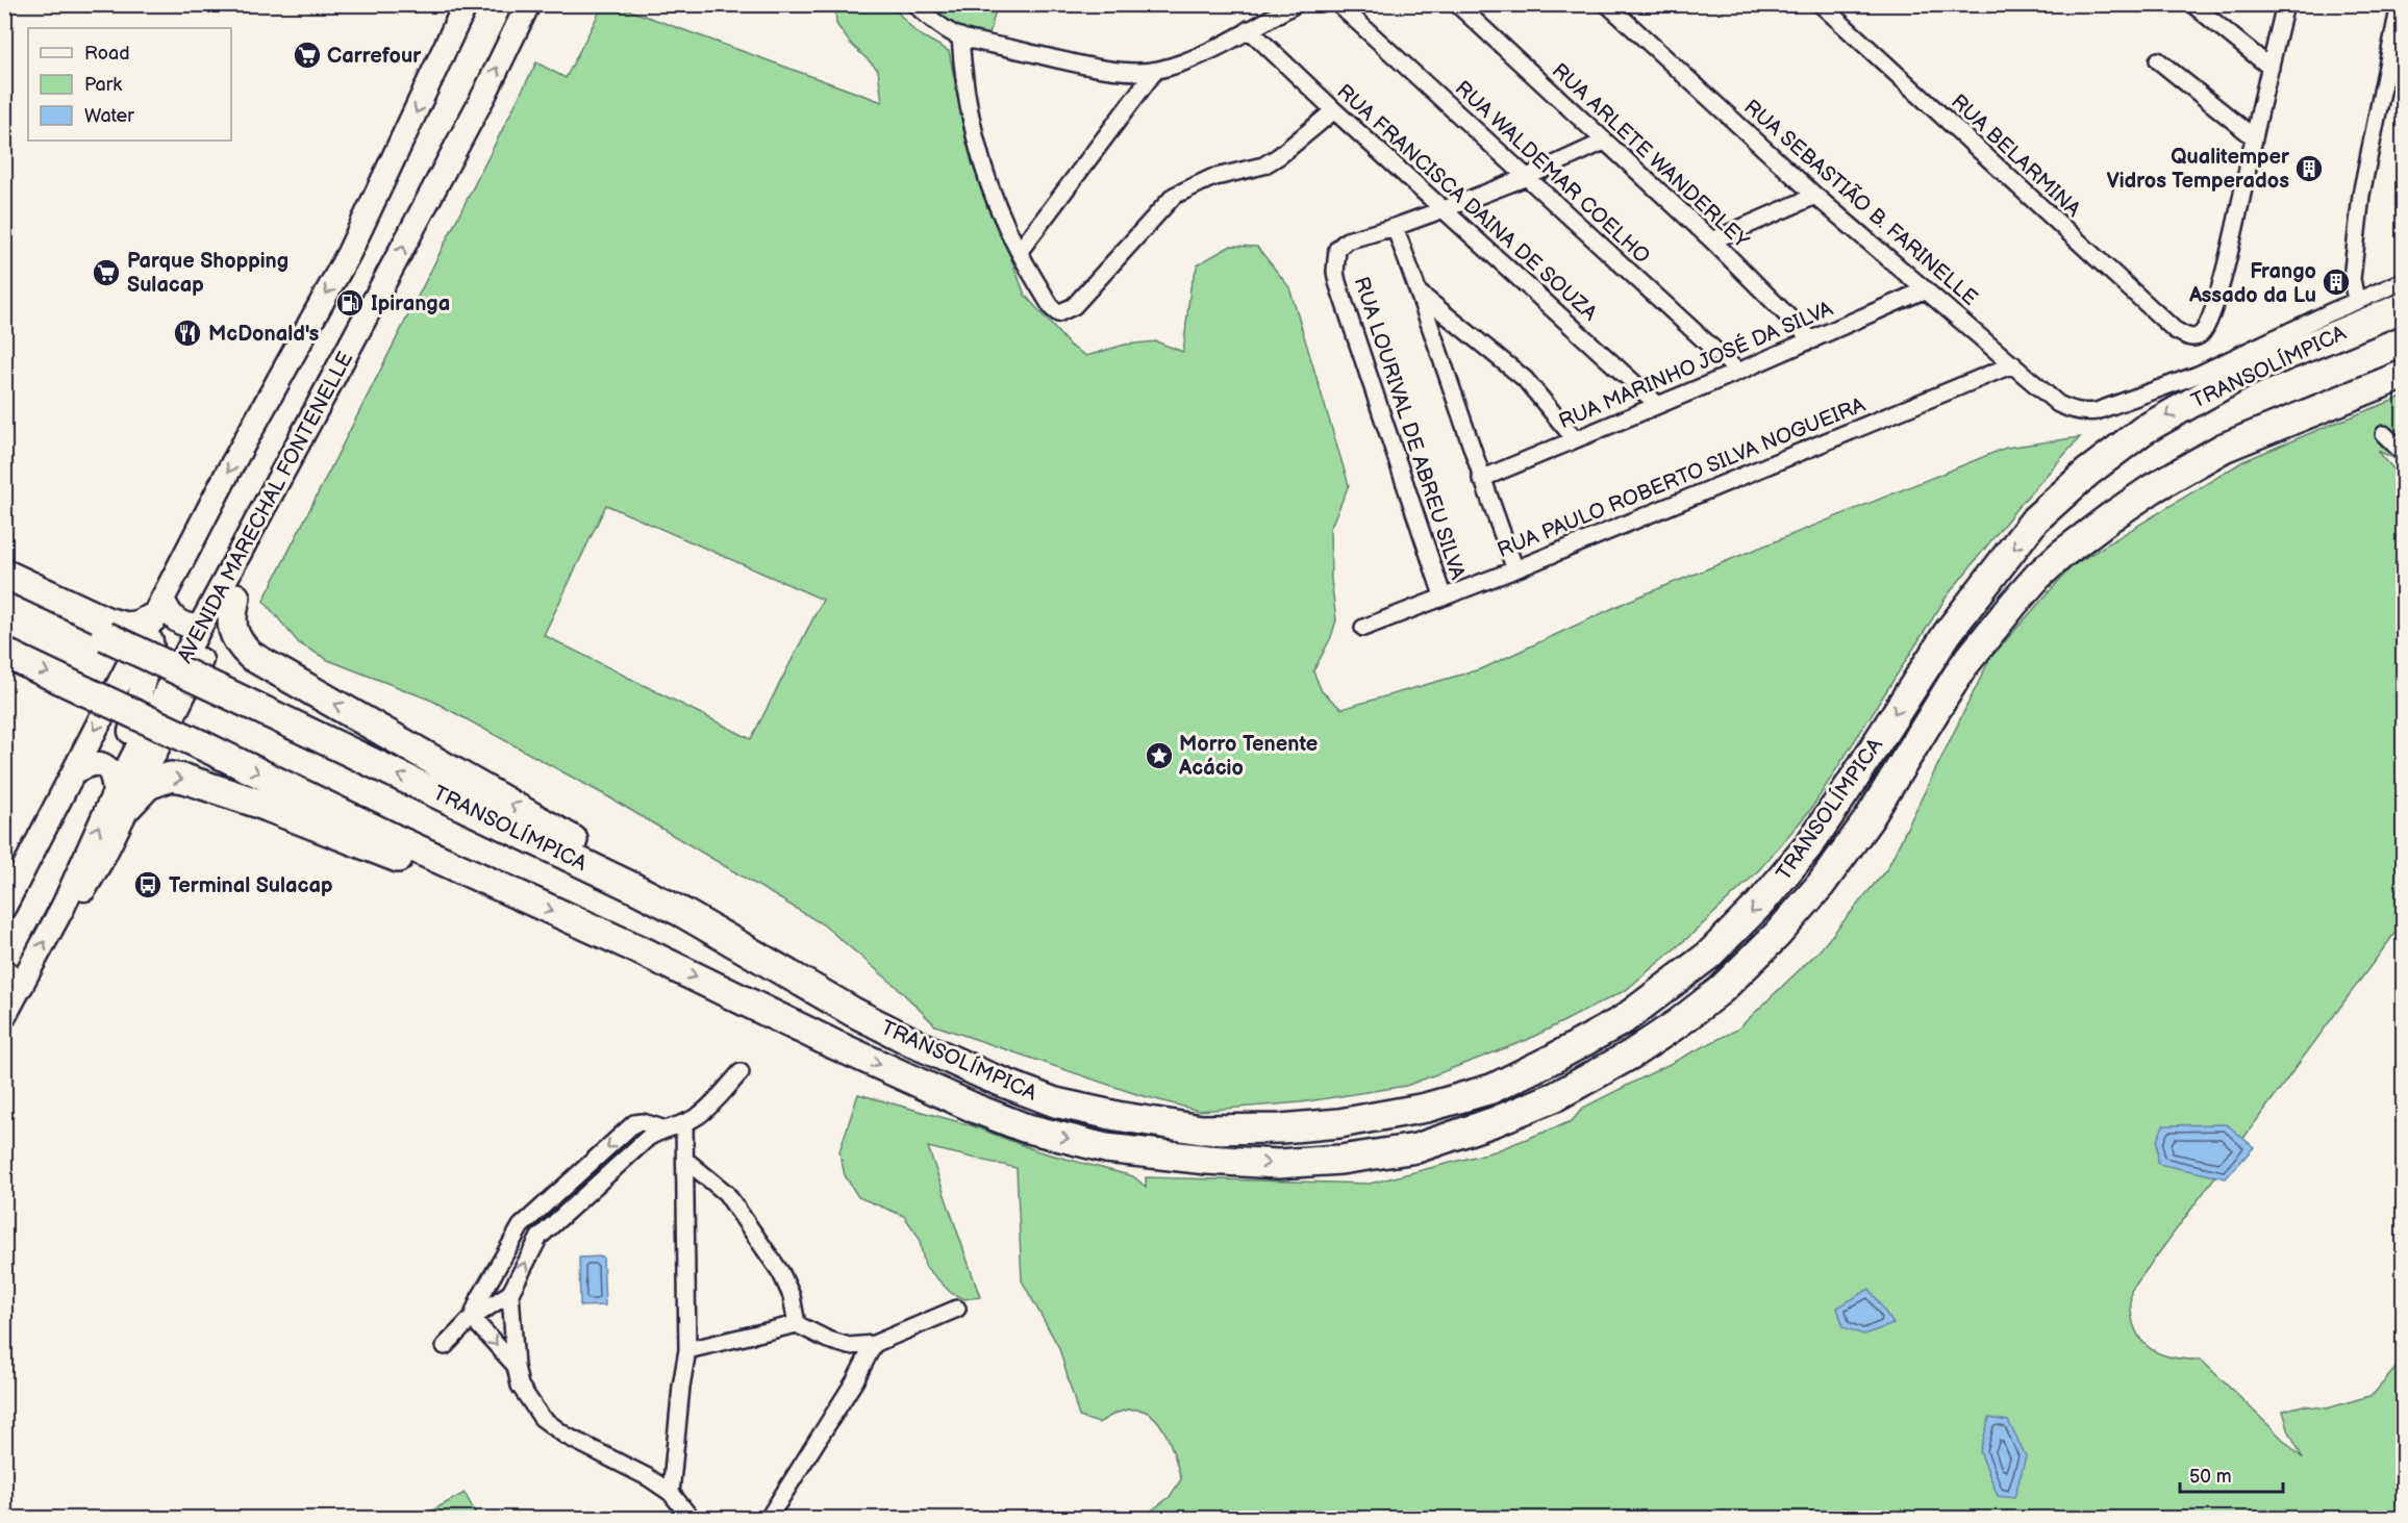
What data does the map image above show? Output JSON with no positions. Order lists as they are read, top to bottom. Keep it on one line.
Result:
{"streets":{"highway":["TRANSOLÍMPICA"],"main road":["AVENIDA MARECHAL FONTENELLE"],"street":["RUA ARLETE WANDERLEY","RUA BELARMINA","RUA WALDEMAR COELHO","RUA FRANCISCA DAINA DE SOUZA","RUA SEBASTIÃO B. FARINELLE","RUA MARINHO JOSÉ DA SILVA","RUA LOURIVAL DE ABREU SILVA","RUA PAULO ROBERTO SILVA NOGUEIRA"]},"crossings":[["RUA ARLETE WANDERLEY","RUA MARINHO JOSÉ DA SILVA"],["RUA WALDEMAR COELHO","RUA MARINHO JOSÉ DA SILVA"],["RUA FRANCISCA DAINA DE SOUZA","RUA MARINHO JOSÉ DA SILVA"],["RUA SEBASTIÃO B. FARINELLE","RUA MARINHO JOSÉ DA SILVA"],["RUA SEBASTIÃO B. FARINELLE","RUA PAULO ROBERTO SILVA NOGUEIRA"],["RUA LOURIVAL DE ABREU SILVA","RUA PAULO ROBERTO SILVA NOGUEIRA"]],"places":{"supermarket":["Carrefour","Parque Shopping Sulacap"],"building":["Qualitemper Vidros Temperados","Frango Assado da Lu"],"fuel station":["Ipiranga"],"restaurant":["McDonald's"],"place":["Morro Tenente Acácio"],"bus stop":["Terminal Sulacap"]},"legend":["Road","Park","Water"],"scale_bar":"50 m"}
